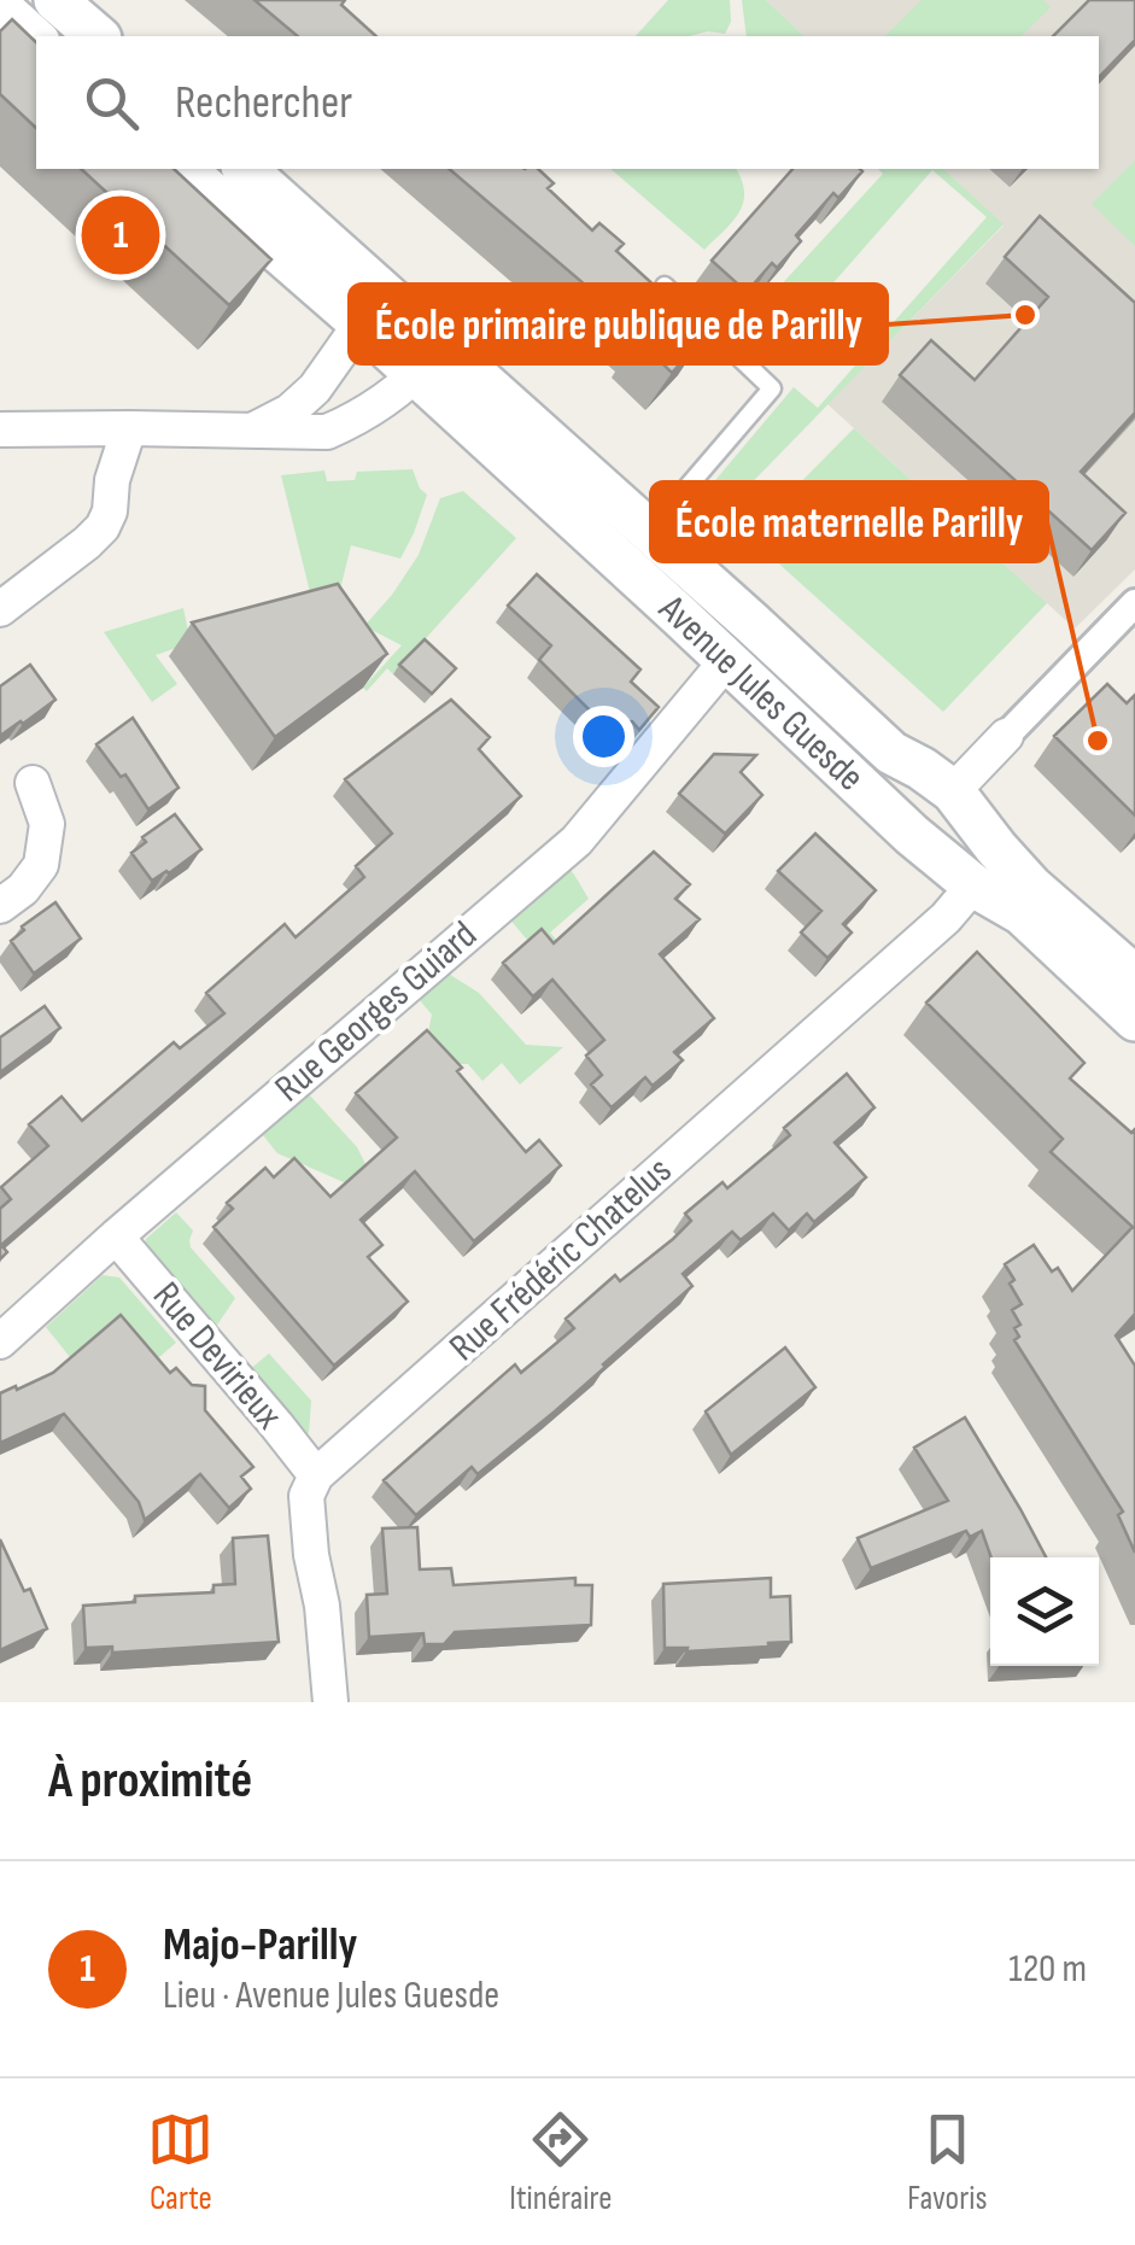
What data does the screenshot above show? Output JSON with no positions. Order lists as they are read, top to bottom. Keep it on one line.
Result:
{"streets":{"street":["Avenue Jules Guesde","Rue Georges Guiard","Rue Frédéric Chatelus","Rue Devirieux"]},"crossings":[["Avenue Jules Guesde","Rue Georges Guiard"],["Avenue Jules Guesde","Rue Frédéric Chatelus"],["Rue Georges Guiard","Rue Devirieux"],["Rue Frédéric Chatelus","Rue Devirieux"]],"places":["École primaire publique de Parilly","École maternelle Parilly"],"page":{"search":"Rechercher","pins":"1","heading":"À proximité","list":[{"mark":"1","name":"Majo-Parilly","note":"Lieu · Avenue Jules Guesde","value":"120 m"}],"nav":["Carte","Itinéraire","Favoris"]}}
